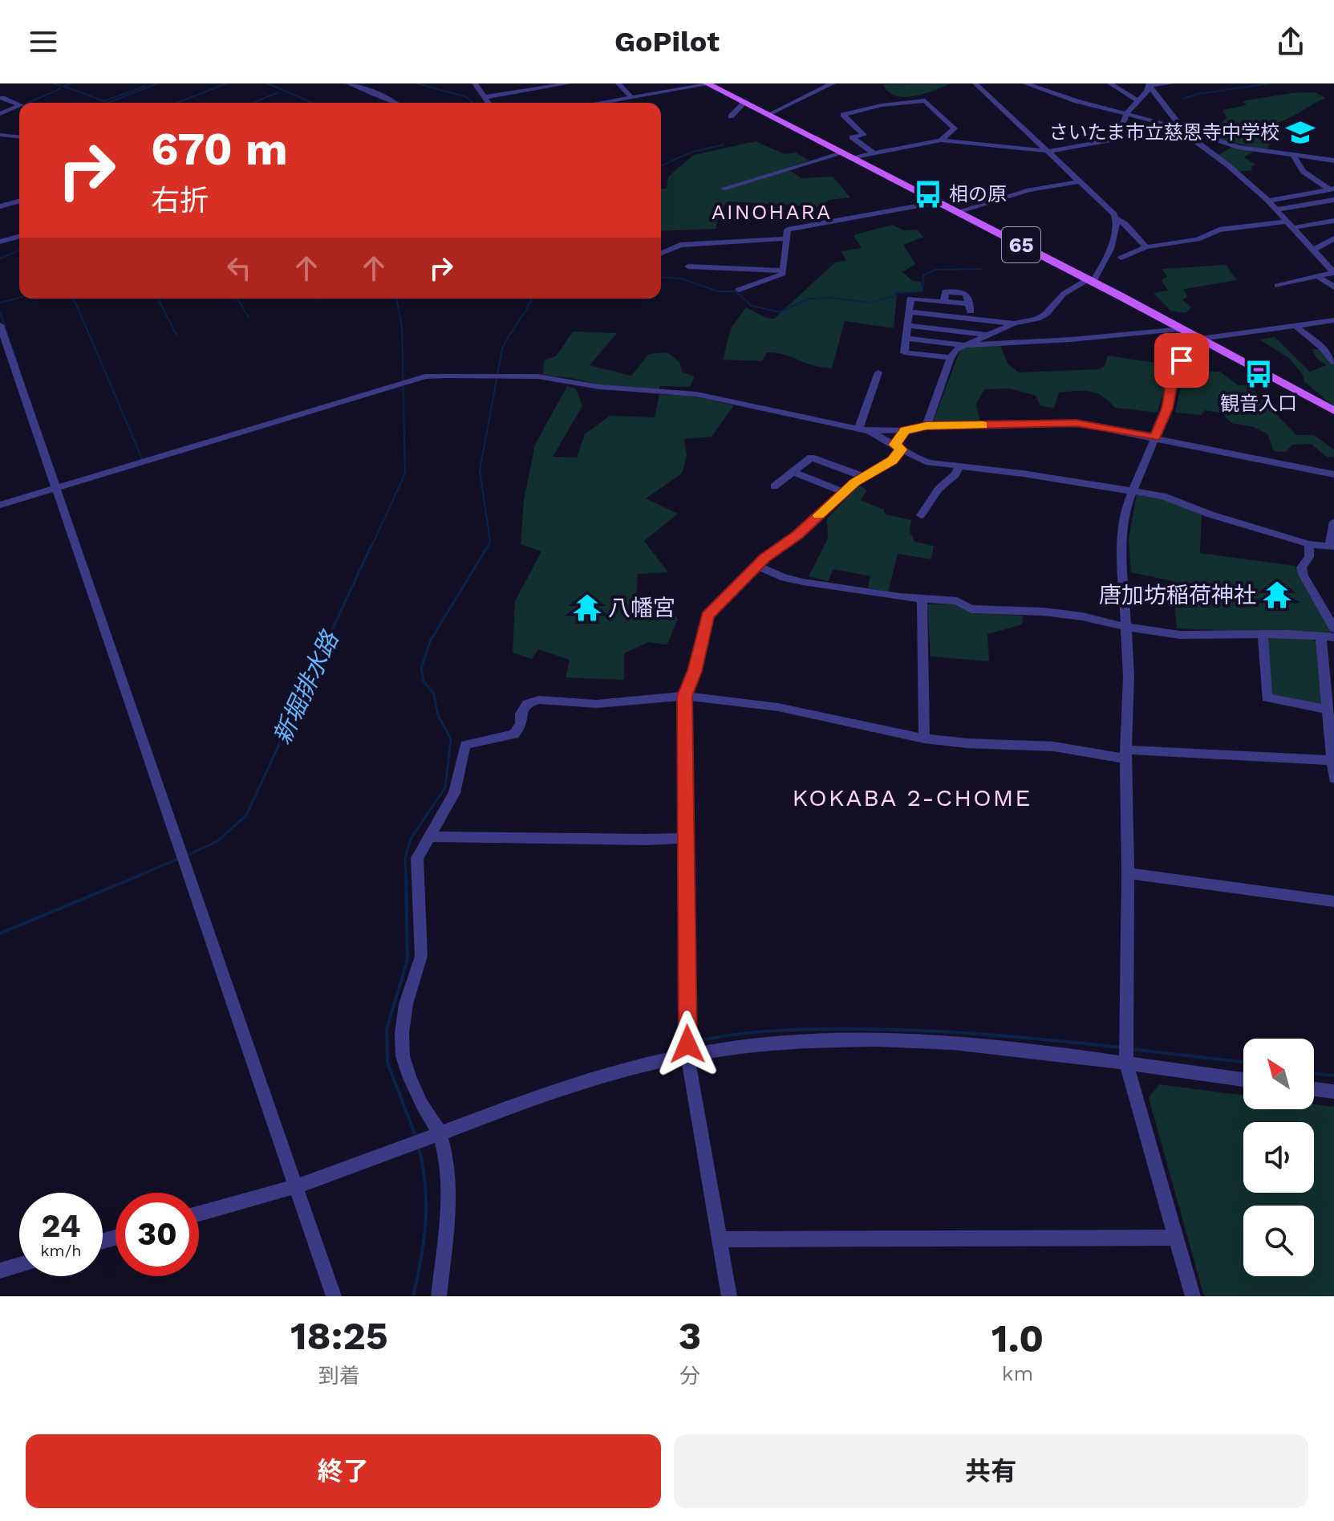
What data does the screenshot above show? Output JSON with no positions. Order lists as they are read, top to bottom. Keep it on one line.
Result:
{"streets":{"main road":["65"]},"districts":["AINOHARA","KOKABA 2-CHOME"],"water":["新堀排水路"],"places":{"school or university":["さいたま市立慈恩寺中学校"],"bus stop":["相の原","観音入口"],"temple":["唐加坊稲荷神社","八幡宮"]},"north":"top left","page":{"header":"GoPilot","turn":["670 m","右折"],"speed":"24 km/h","limit":"30","eta":["18:25","到着","3","分","1.0","km"],"buttons":["終了","共有"]}}
